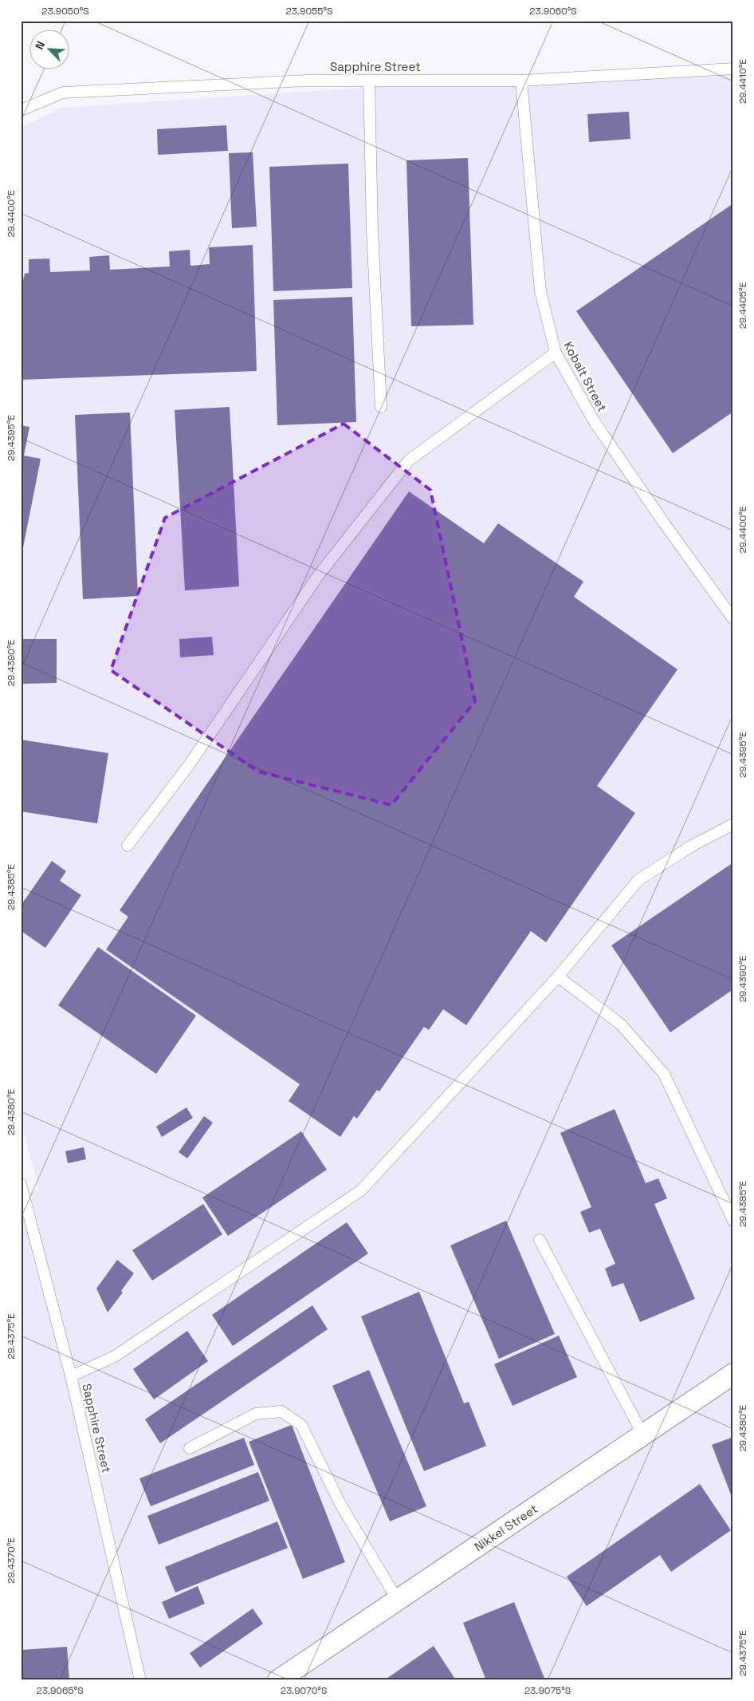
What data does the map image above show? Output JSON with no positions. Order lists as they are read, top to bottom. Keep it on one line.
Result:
{"streets":{"street":["Nikkel Street"],"lane":["Sapphire Street","Kobalt Street"]},"crossings":[["Sapphire Street","Kobalt Street"]],"north":"top left","coordinates":["23.9050°S","23.9055°S","23.9060°S","29.4410°E","29.4400°E","29.4405°E","29.4395°E","29.4390°E","29.4385°E","29.4380°E","29.4375°E","29.4370°E","23.9065°S","23.9070°S","23.9075°S"]}
